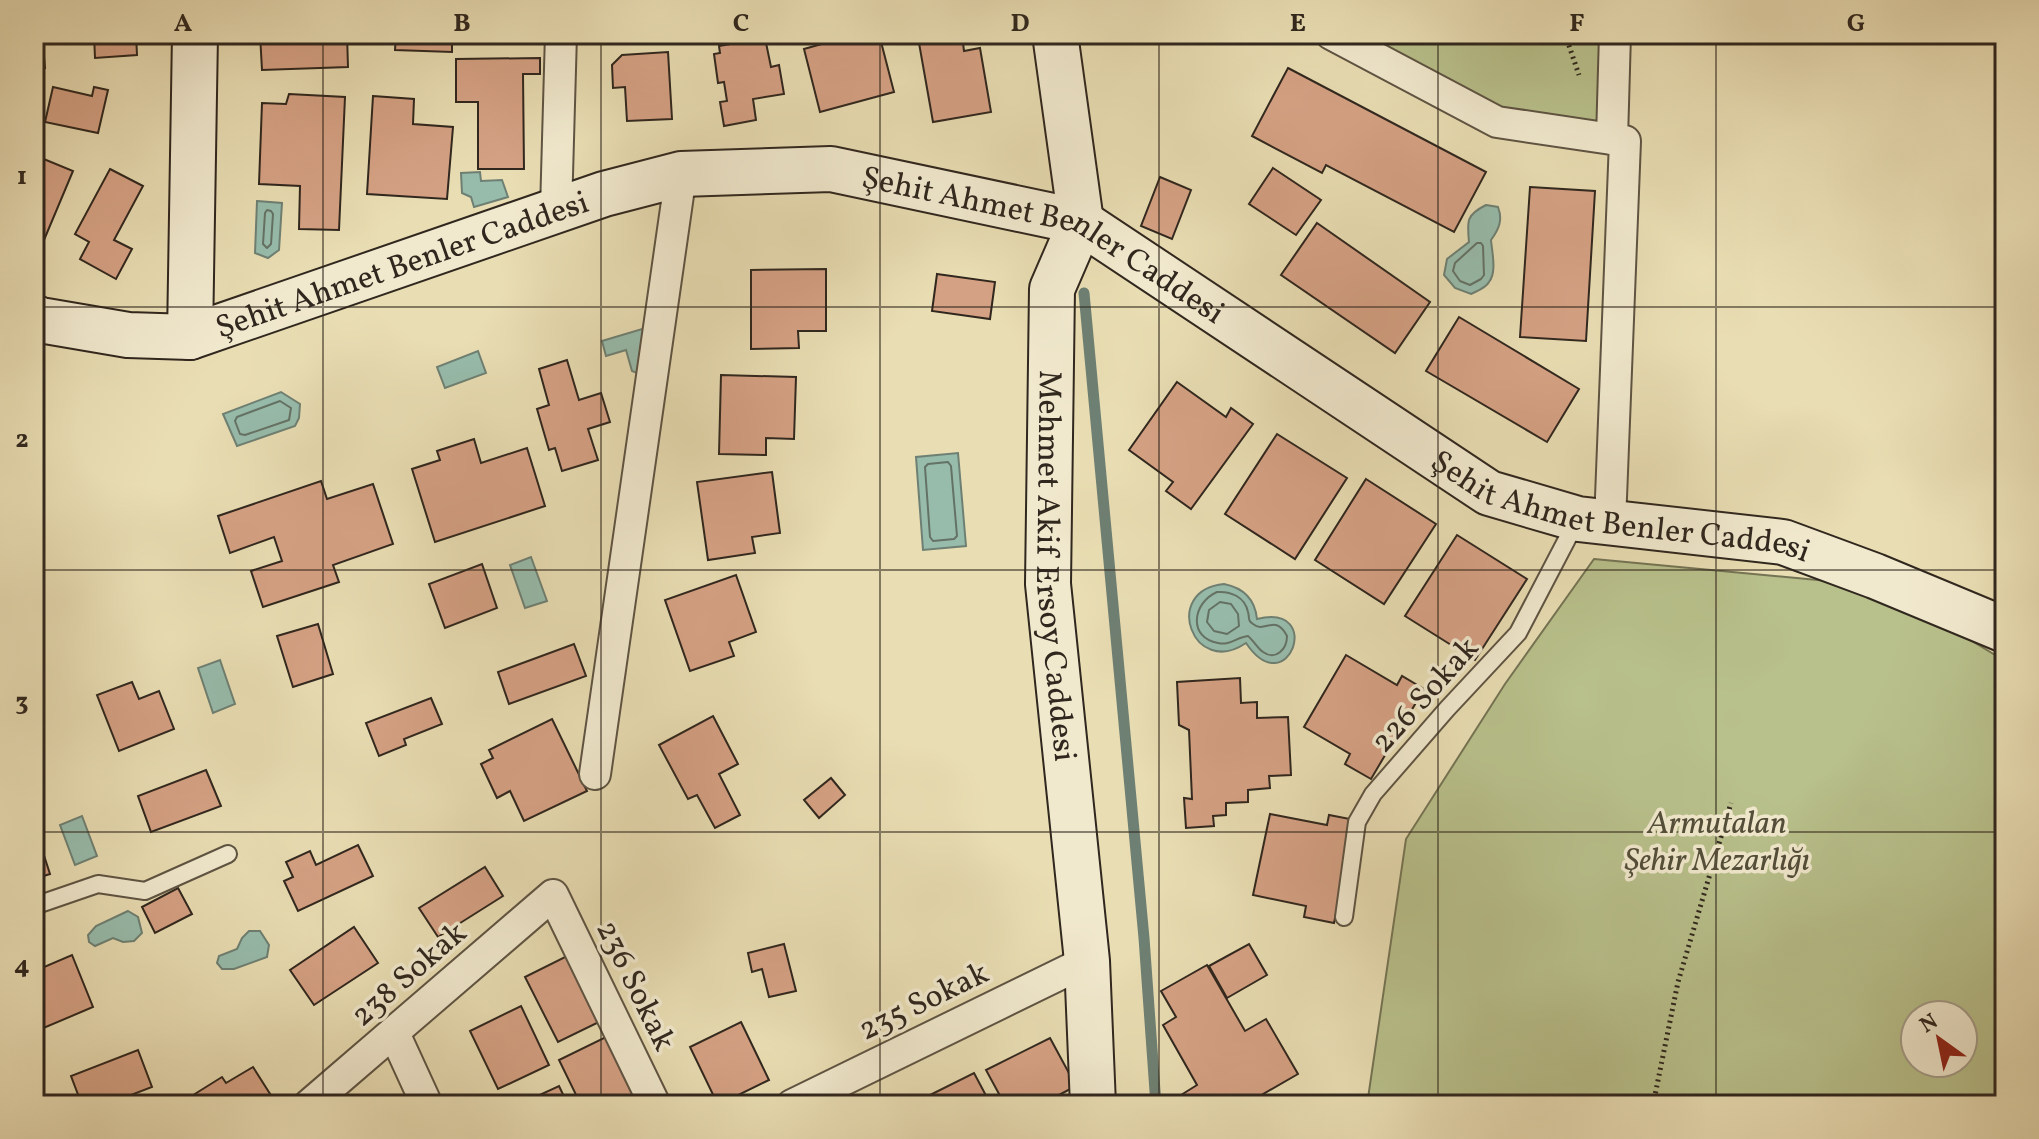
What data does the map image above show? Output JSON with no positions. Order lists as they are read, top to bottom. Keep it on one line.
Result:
{"streets":{"street":["Şehit Ahmet Benler Caddesi","Mehmet Akif Ersoy Caddesi","238 Sokak","236 Sokak","235 Sokak"],"lane":["226 Sokak"]},"crossings":[["Şehit Ahmet Benler Caddesi","Mehmet Akif Ersoy Caddesi"],["Şehit Ahmet Benler Caddesi","226 Sokak"],["Mehmet Akif Ersoy Caddesi","235 Sokak"],["238 Sokak","236 Sokak"]],"parks":["Armutalan Şehir Mezarlığı"],"north":"top left","grid":{"columns":["A","B","C","D","E","F","G"],"rows":["1","2","3","4"]}}
